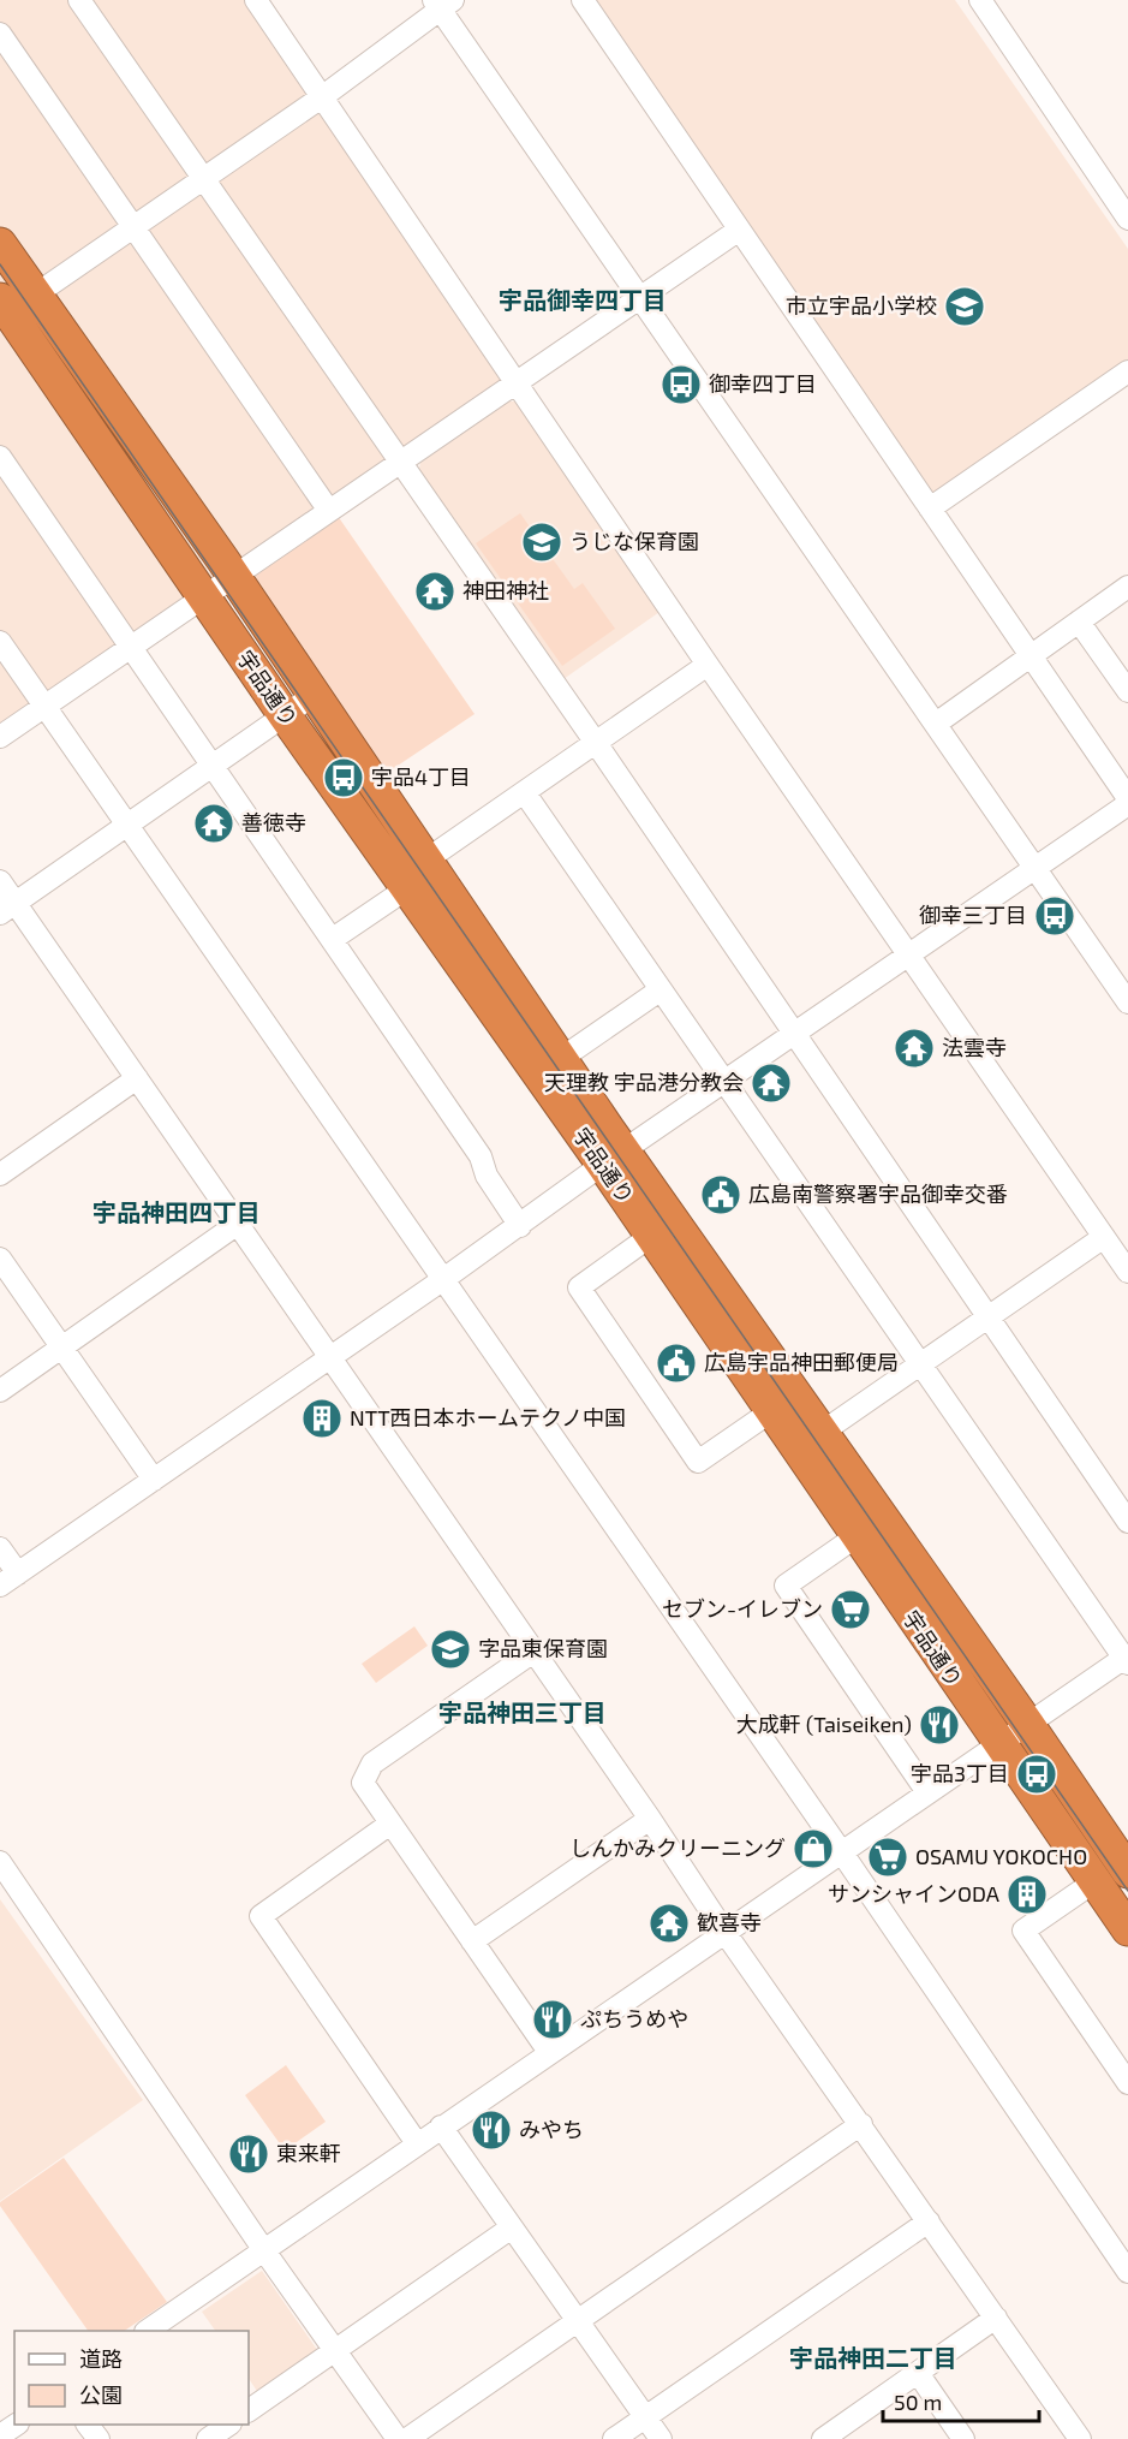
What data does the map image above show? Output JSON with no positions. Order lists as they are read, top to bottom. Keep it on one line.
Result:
{"streets":{"highway":["宇品通り"]},"districts":["宇品御幸四丁目","宇品神田四丁目","宇品神田三丁目","宇品神田二丁目"],"places":{"school or university":["市立宇品小学校","うじな保育園","字品東保育園"],"bus stop":["御幸四丁目","宇品4丁目","御幸三丁目","宇品3丁目"],"temple":["神田神社","善徳寺","法雲寺","天理教 宇品港分教会","歓喜寺"],"public building":["広島南警察署宇品御幸交番","広島宇品神田郵便局"],"building":["NTT西日本ホームテクノ中国","サンシャインODA"],"supermarket":["セブン-イレブン","OSAMU YOKOCHO"],"restaurant":["大成軒 (Taiseiken)","ぷちうめや","みやち","東来軒"],"shop":["しんかみクリーニング"]},"legend":["道路","公園"],"scale_bar":"50 m"}
